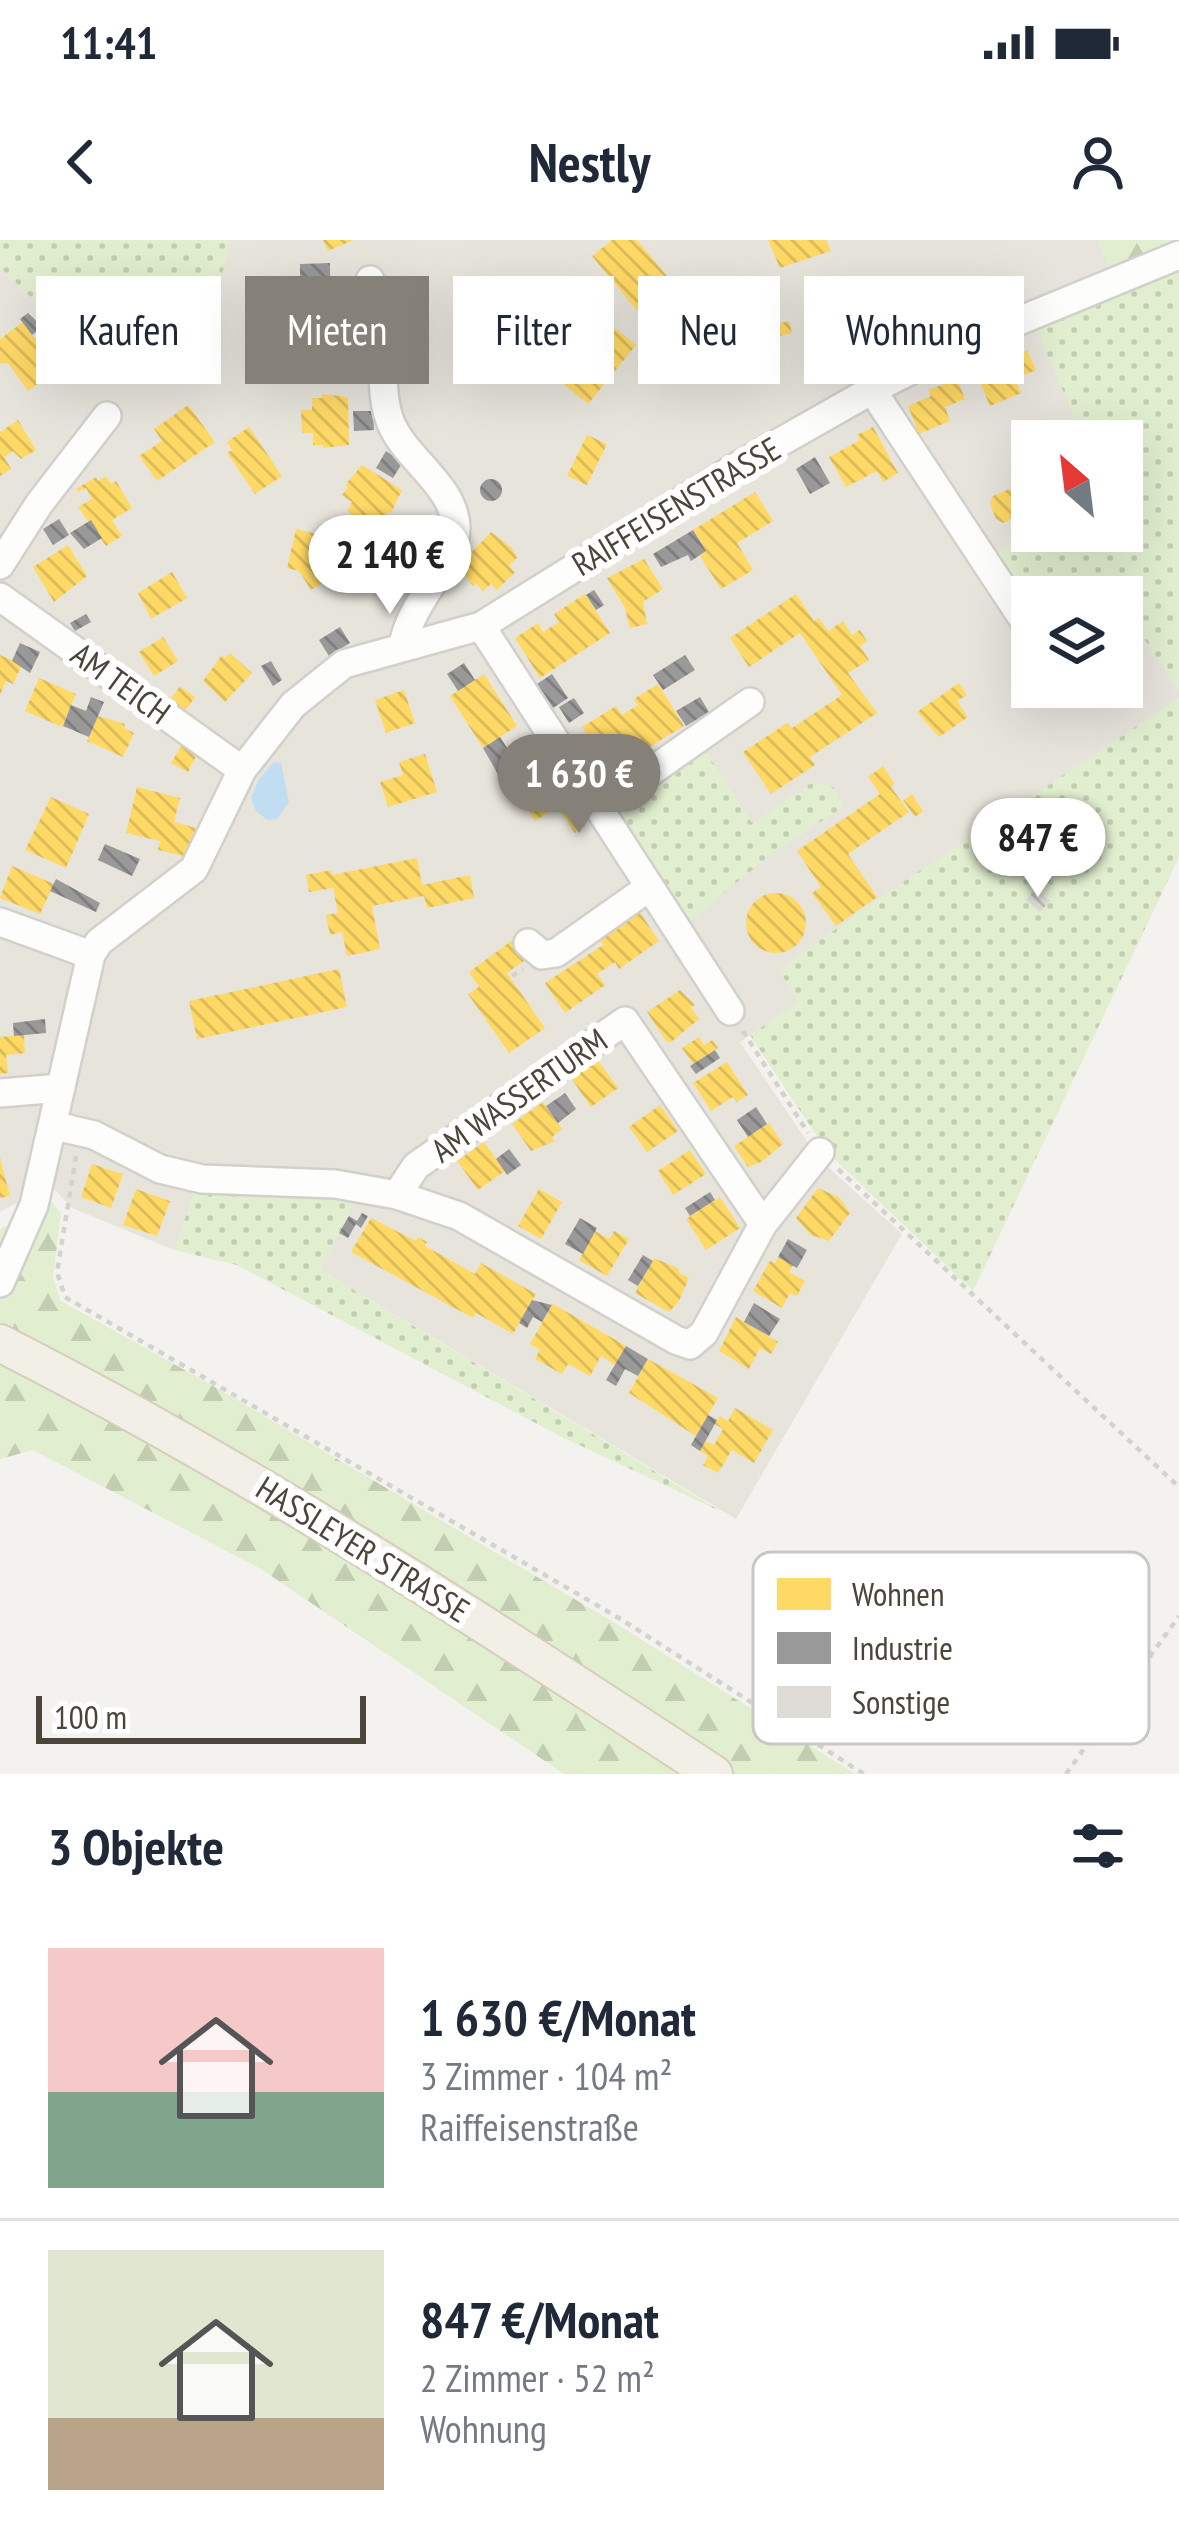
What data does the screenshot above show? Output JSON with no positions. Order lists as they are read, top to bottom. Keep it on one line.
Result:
{"streets":{"main road":["HASSLEYER STRASSE"],"street":["RAIFFEISENSTRASSE","AM TEICH","AM WASSERTURM"]},"crossings":[["RAIFFEISENSTRASSE","AM TEICH"]],"legend":["Wohnen","Industrie","Sonstige"],"scale_bar":"100 m","north":"top left","page":{"status":"11:41","header":"Nestly","chip":["Kaufen","Mieten","Filter","Neu","Wohnung"],"price":["2 140 €","1 630 €","847 €"],"scale":"100 m","heading":"3 Objekte","list":[{"name":"1 630 €/Monat","note":"3 Zimmer · 104 m² · Raiffeisenstraße"},{"name":"847 €/Monat","note":"2 Zimmer · 52 m² · Wohnung"}]}}
